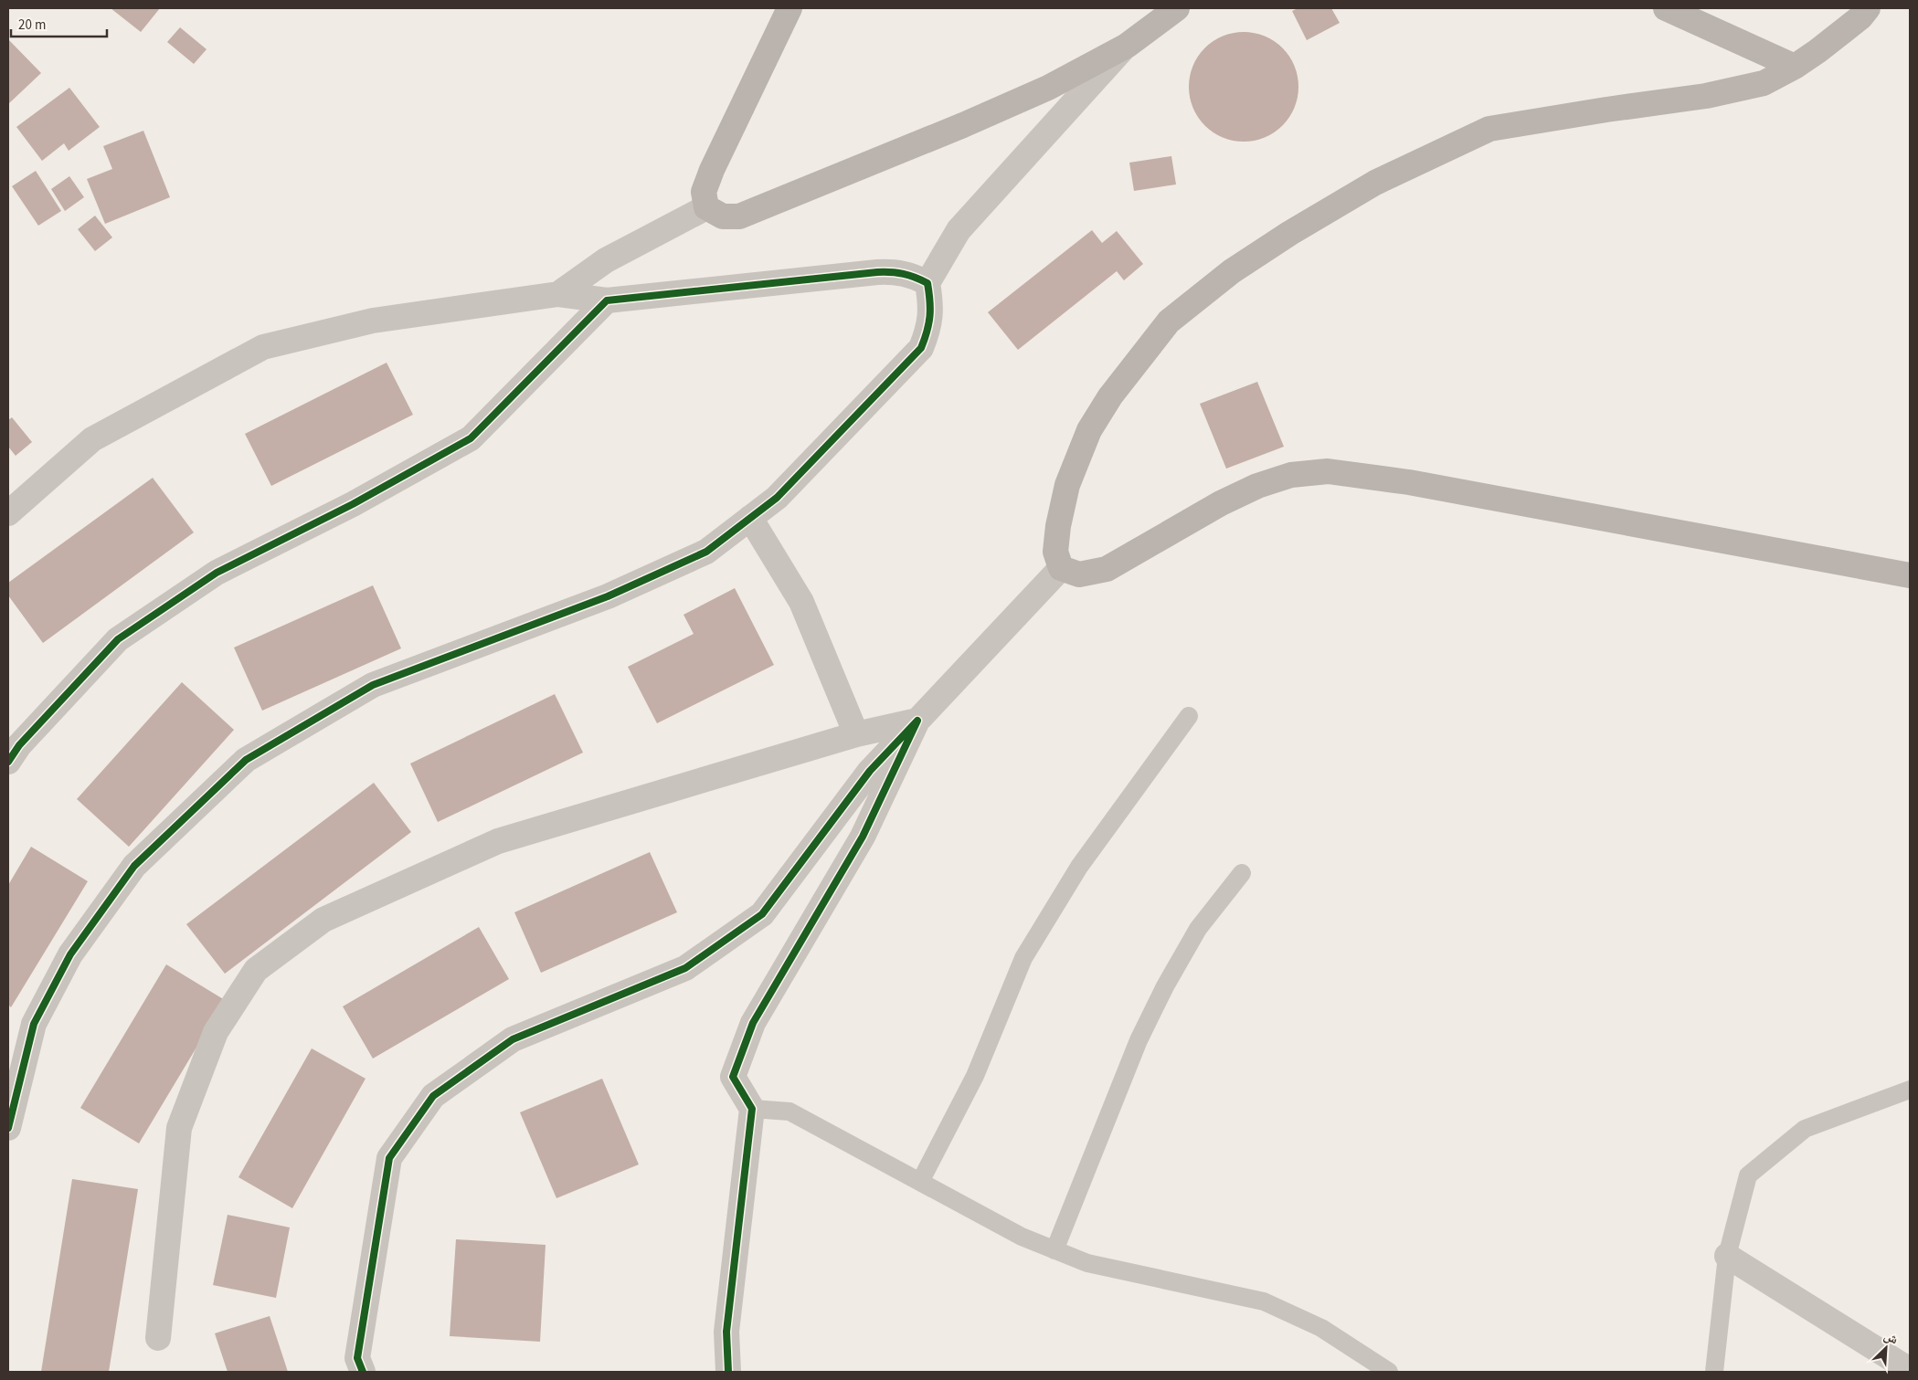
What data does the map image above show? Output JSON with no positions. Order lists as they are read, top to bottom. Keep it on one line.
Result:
{"scale_bar":"20 m","north":"top right"}
